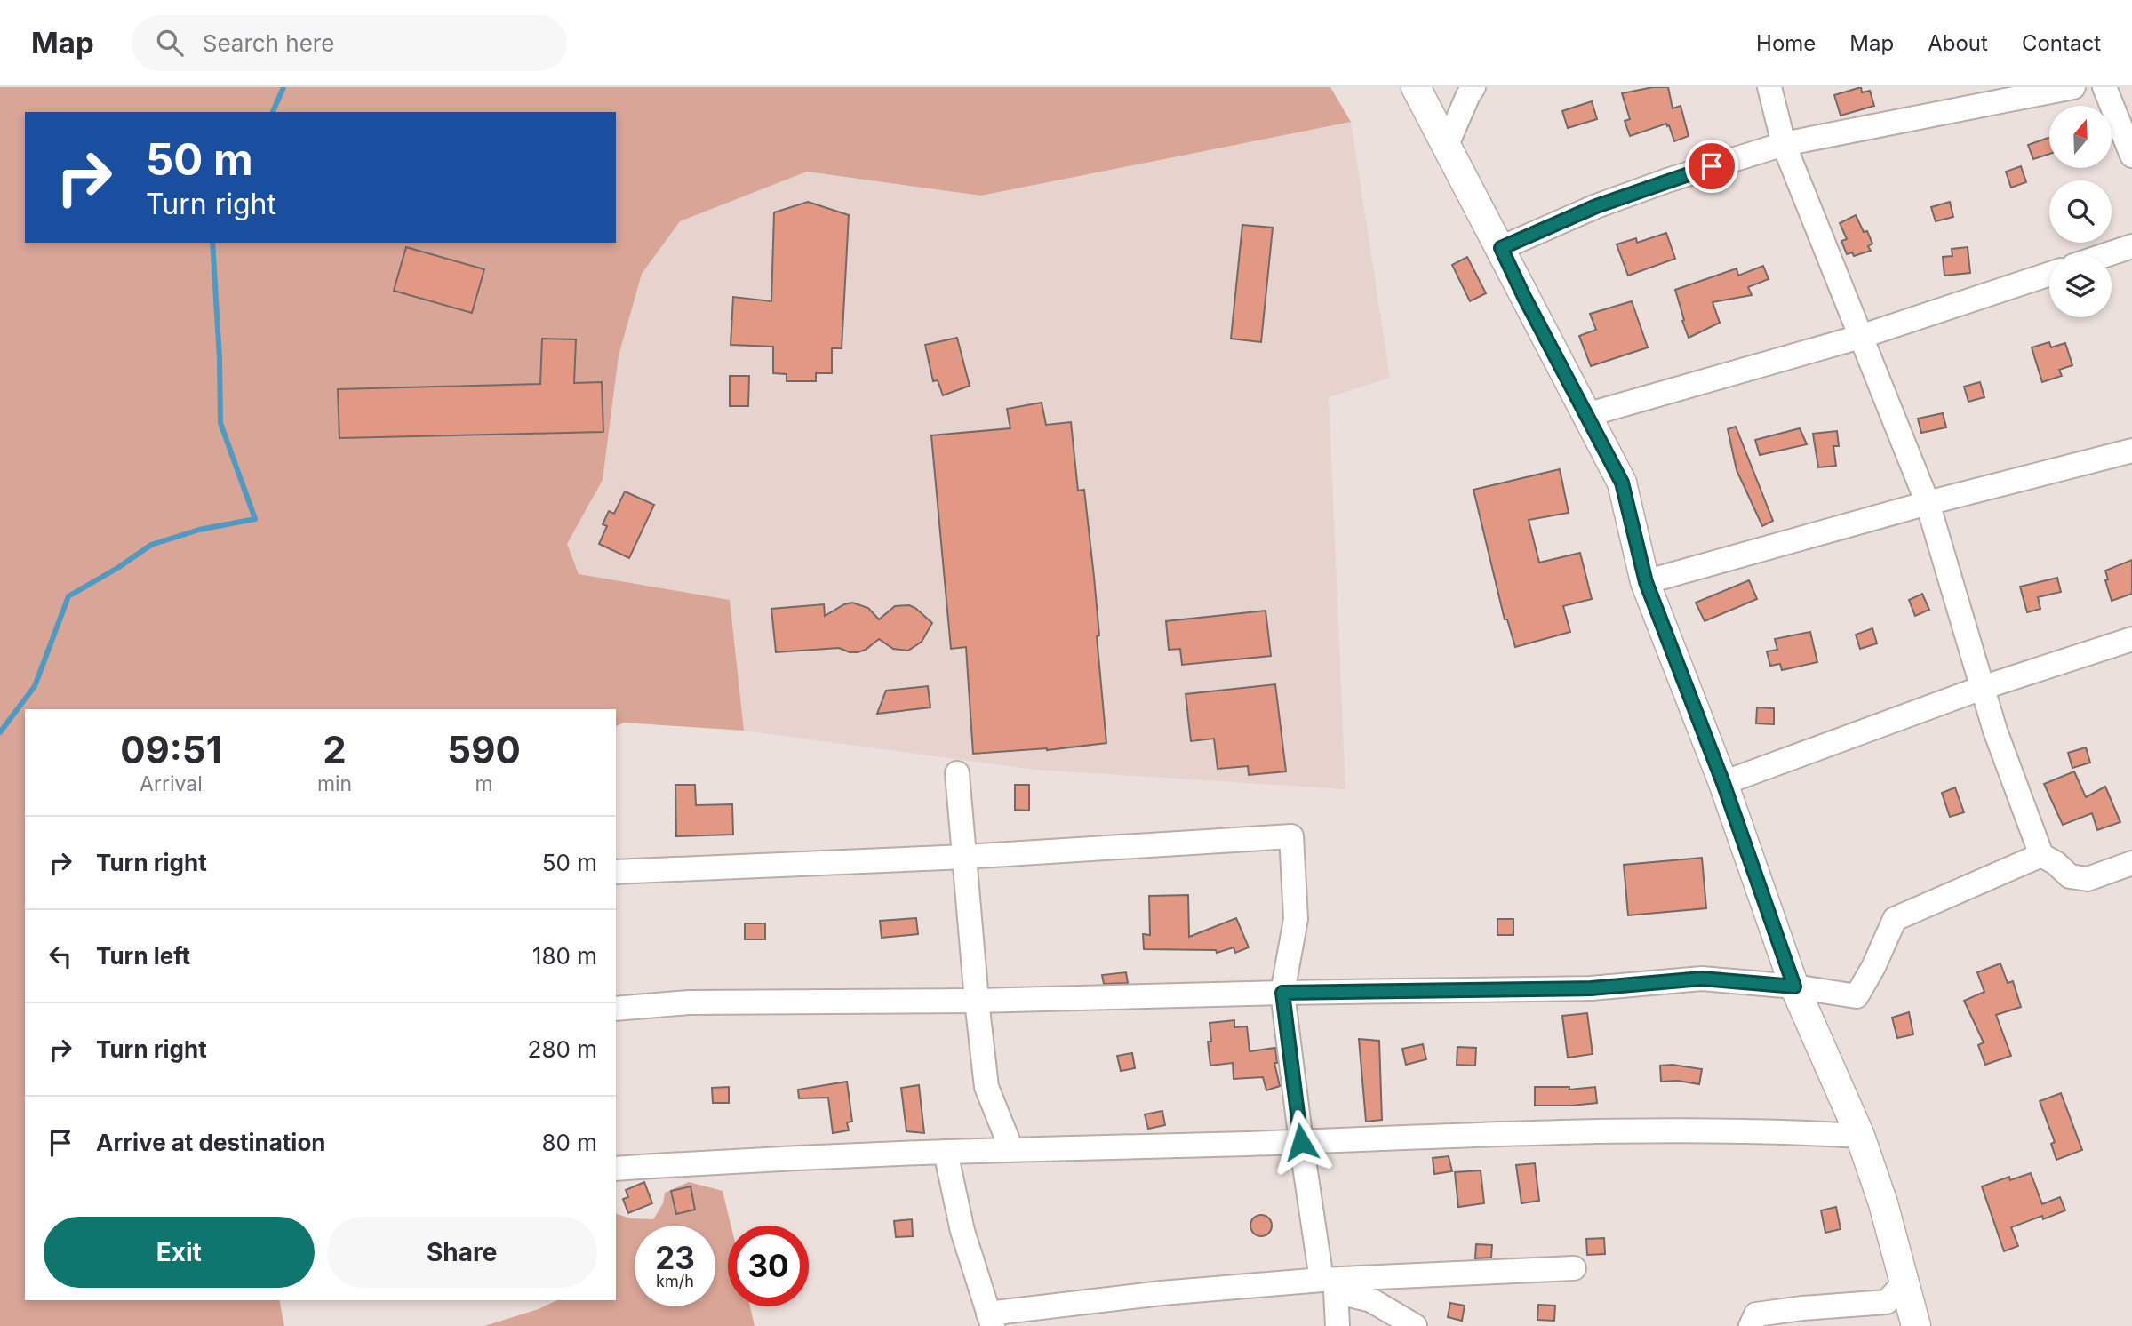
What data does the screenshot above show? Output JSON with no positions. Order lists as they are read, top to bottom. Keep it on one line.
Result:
{"north":"top","page":{"header":"Map","search":"Search here","nav":["Home","Map","About","Contact"],"turn":["50 m","Turn right"],"eta":["09:51","Arrival","2","min","590","m"],"list":[{"name":"Turn right","value":"50 m"},{"name":"Turn left","value":"180 m"},{"name":"Turn right","value":"280 m"},{"name":"Arrive at destination","value":"80 m"}],"buttons":["Exit","Share"],"speed":"23 km/h","limit":"30"}}
